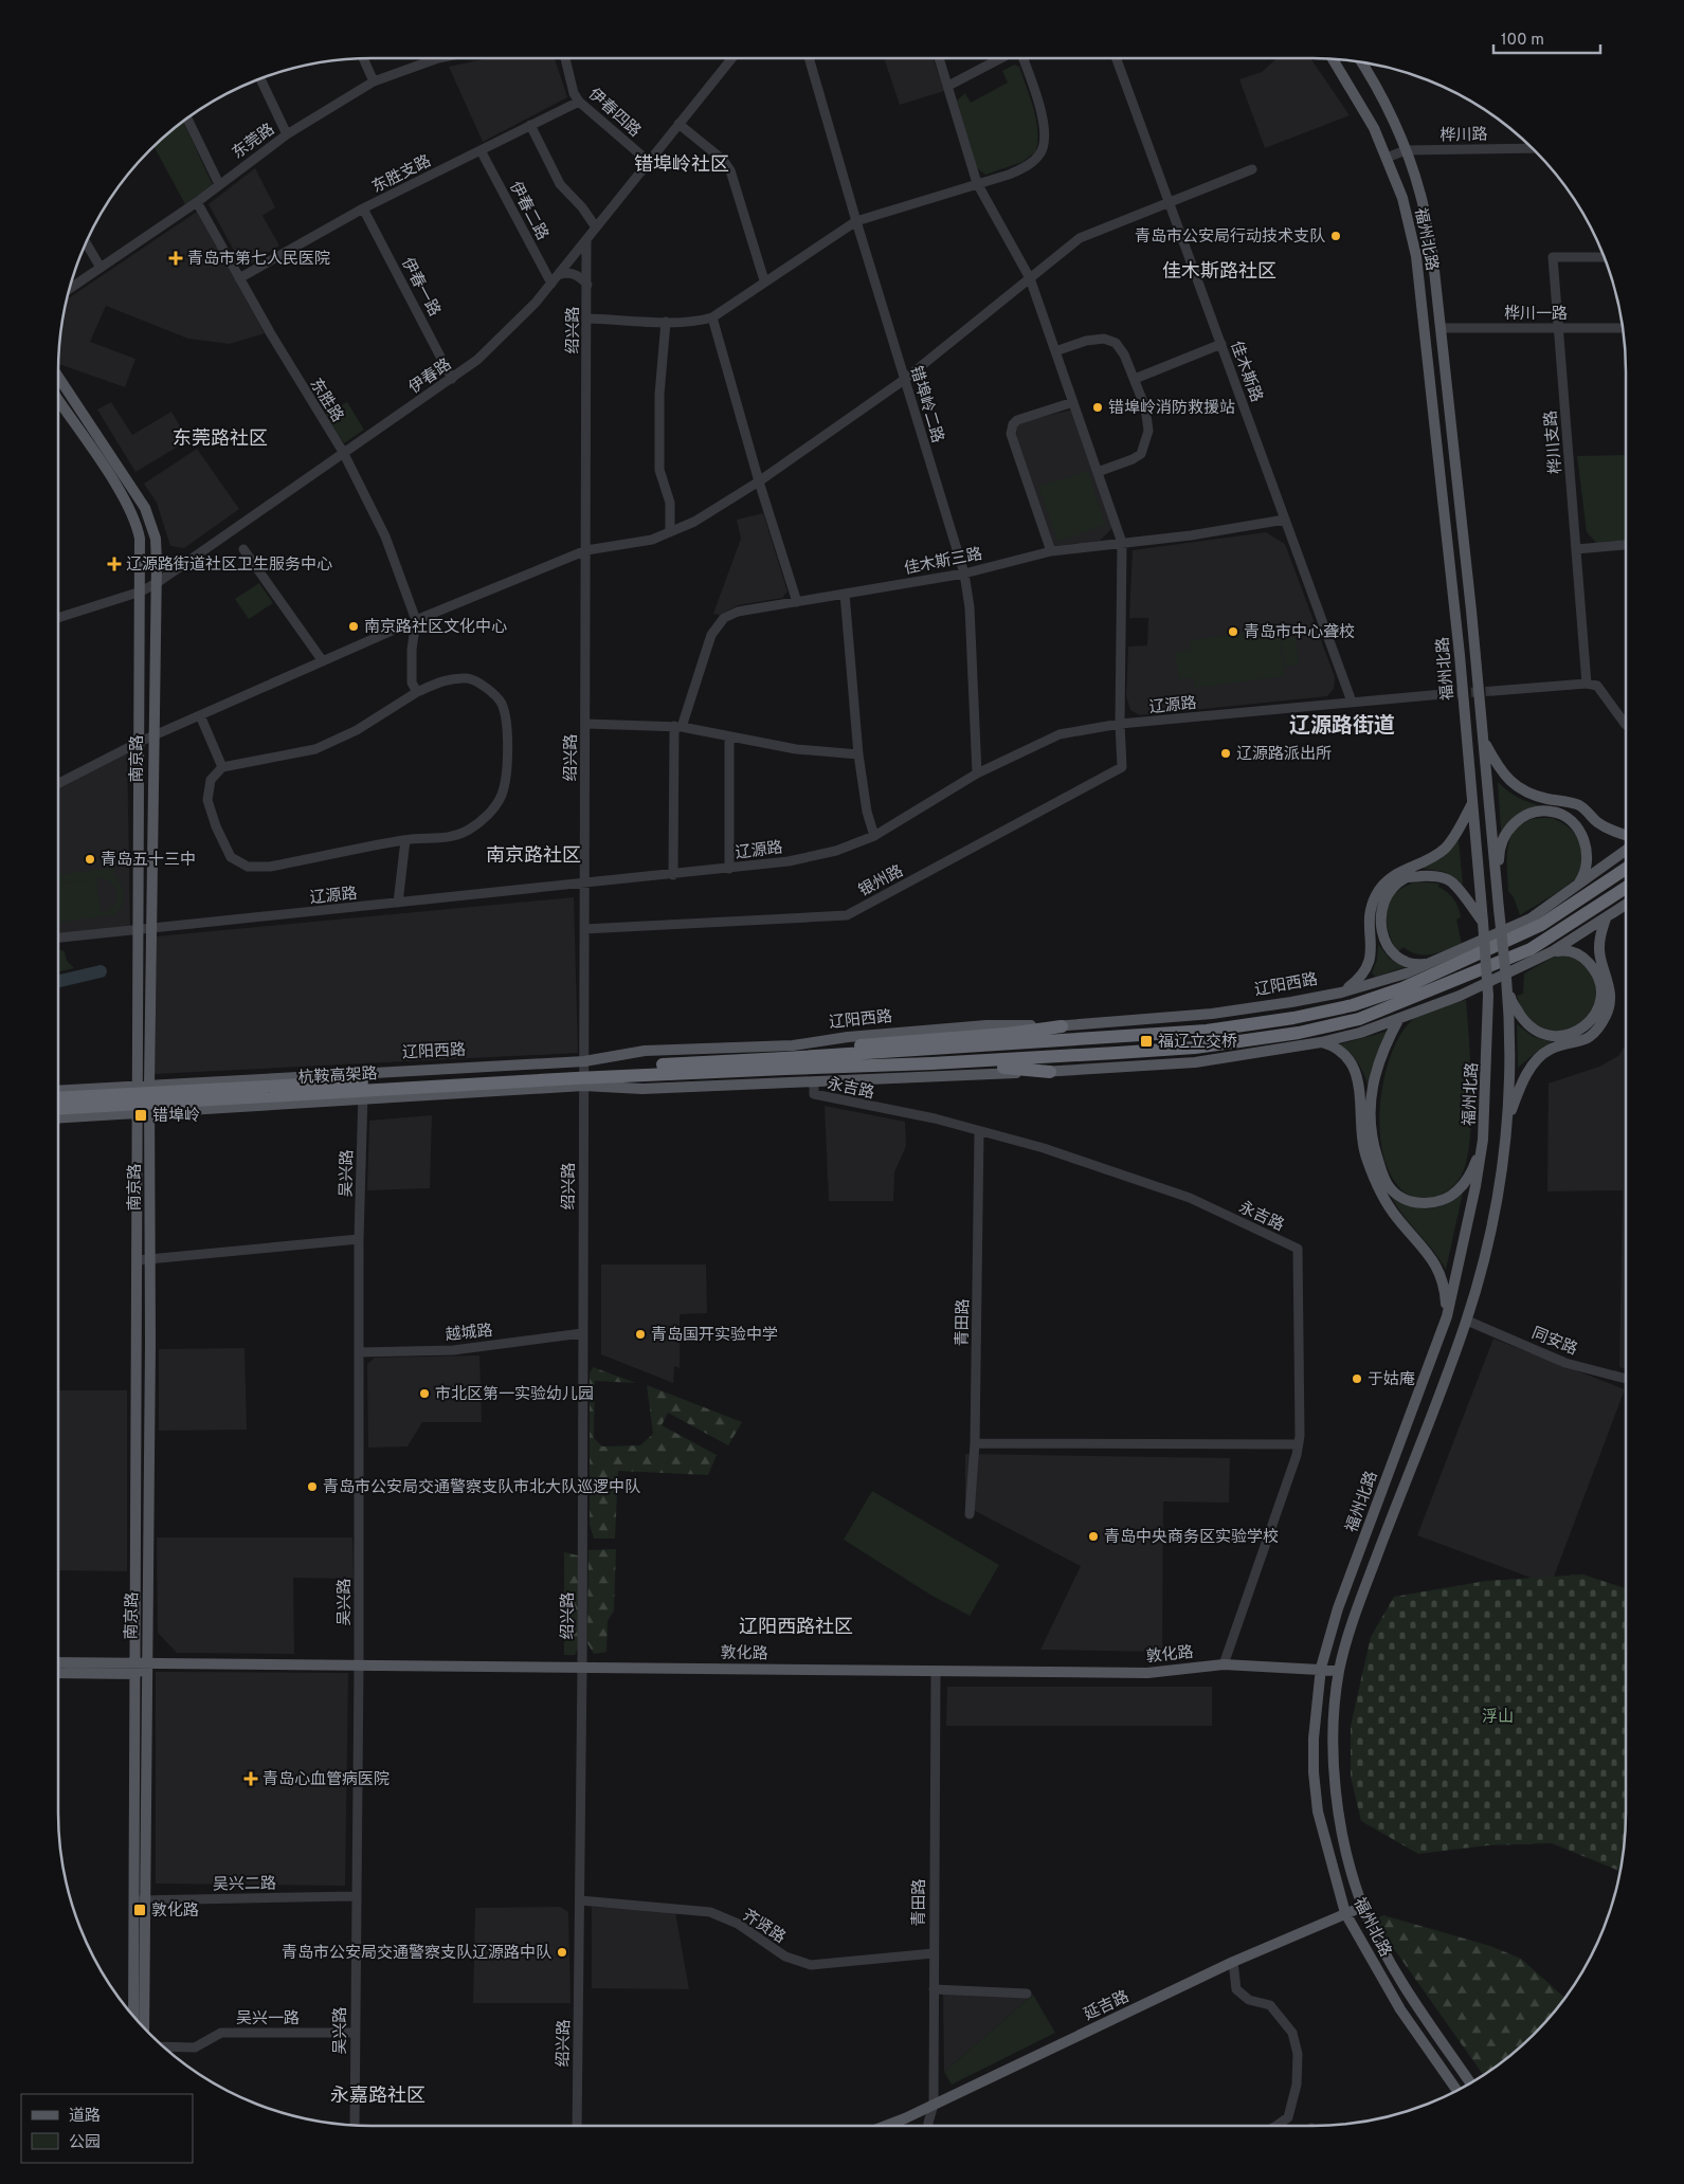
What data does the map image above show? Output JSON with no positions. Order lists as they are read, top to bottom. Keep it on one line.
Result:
{"streets":{"highway":["辽阳西路","杭鞍高架路"],"main road":["福州北路","南京路","敦化路","延吉路"],"street":["伊春四路","桦川路","东莞路","东胜支路","伊春二路","伊春一路","桦川一路","绍兴路","佳木斯路","伊春路","东胜路","错埠岭二路","桦川支路","佳木斯三路","辽源路","银州路","永吉路","吴兴路","青田路","越城路","同安路","吴兴二路","齐贤路","吴兴一路"]},"crossings":[["伊春四路","东胜支路"],["伊春四路","伊春路"],["桦川路","福州北路"],["东莞路","东胜路"],["东胜支路","伊春二路"],["东胜支路","伊春一路"],["东胜支路","东胜路"],["伊春二路","伊春路"],["福州北路","桦川一路"],["福州北路","同安路"],["福州北路","敦化路"],["福州北路","延吉路"],["伊春一路","伊春路"],["桦川一路","桦川支路"],["绍兴路","伊春路"],["绍兴路","辽源路"],["绍兴路","银州路"],["绍兴路","辽阳西路"],["绍兴路","越城路"],["绍兴路","敦化路"],["绍兴路","齐贤路"],["佳木斯路","佳木斯三路"],["佳木斯路","辽源路"],["伊春路","东胜路"],["伊春路","南京路"],["错埠岭二路","佳木斯三路"],["错埠岭二路","辽源路"],["佳木斯三路","辽源路"],["辽源路","南京路"],["辽源路","银州路"],["南京路","辽阳西路"],["南京路","敦化路"],["南京路","吴兴二路"],["辽阳西路","杭鞍高架路"],["辽阳西路","吴兴路"],["永吉路","青田路"],["永吉路","敦化路"],["吴兴路","越城路"],["吴兴路","敦化路"],["吴兴路","吴兴二路"],["吴兴路","吴兴一路"],["青田路","敦化路"],["青田路","齐贤路"],["青田路","延吉路"]],"districts":["错埠岭社区","佳木斯路社区","东莞路社区","辽源路街道","南京路社区","辽阳西路社区","永嘉路社区"],"parks":["浮山"],"places":{"other":["青岛市公安局行动技术支队","错埠岭消防救援站","南京路社区文化中心","青岛市中心聋校","辽源路派出所","青岛五十三中","青岛国开实验中学","于姑庵","市北区第一实验幼儿园","青岛市公安局交通警察支队市北大队巡逻中队","青岛中央商务区实验学校","青岛市公安局交通警察支队辽源路中队"],"health":["青岛市第七人民医院","辽源路街道社区卫生服务中心","青岛心血管病医院"],"transit":["福辽立交桥","错埠岭","敦化路"]},"legend":["道路","公园"],"scale_bar":"100 m"}
